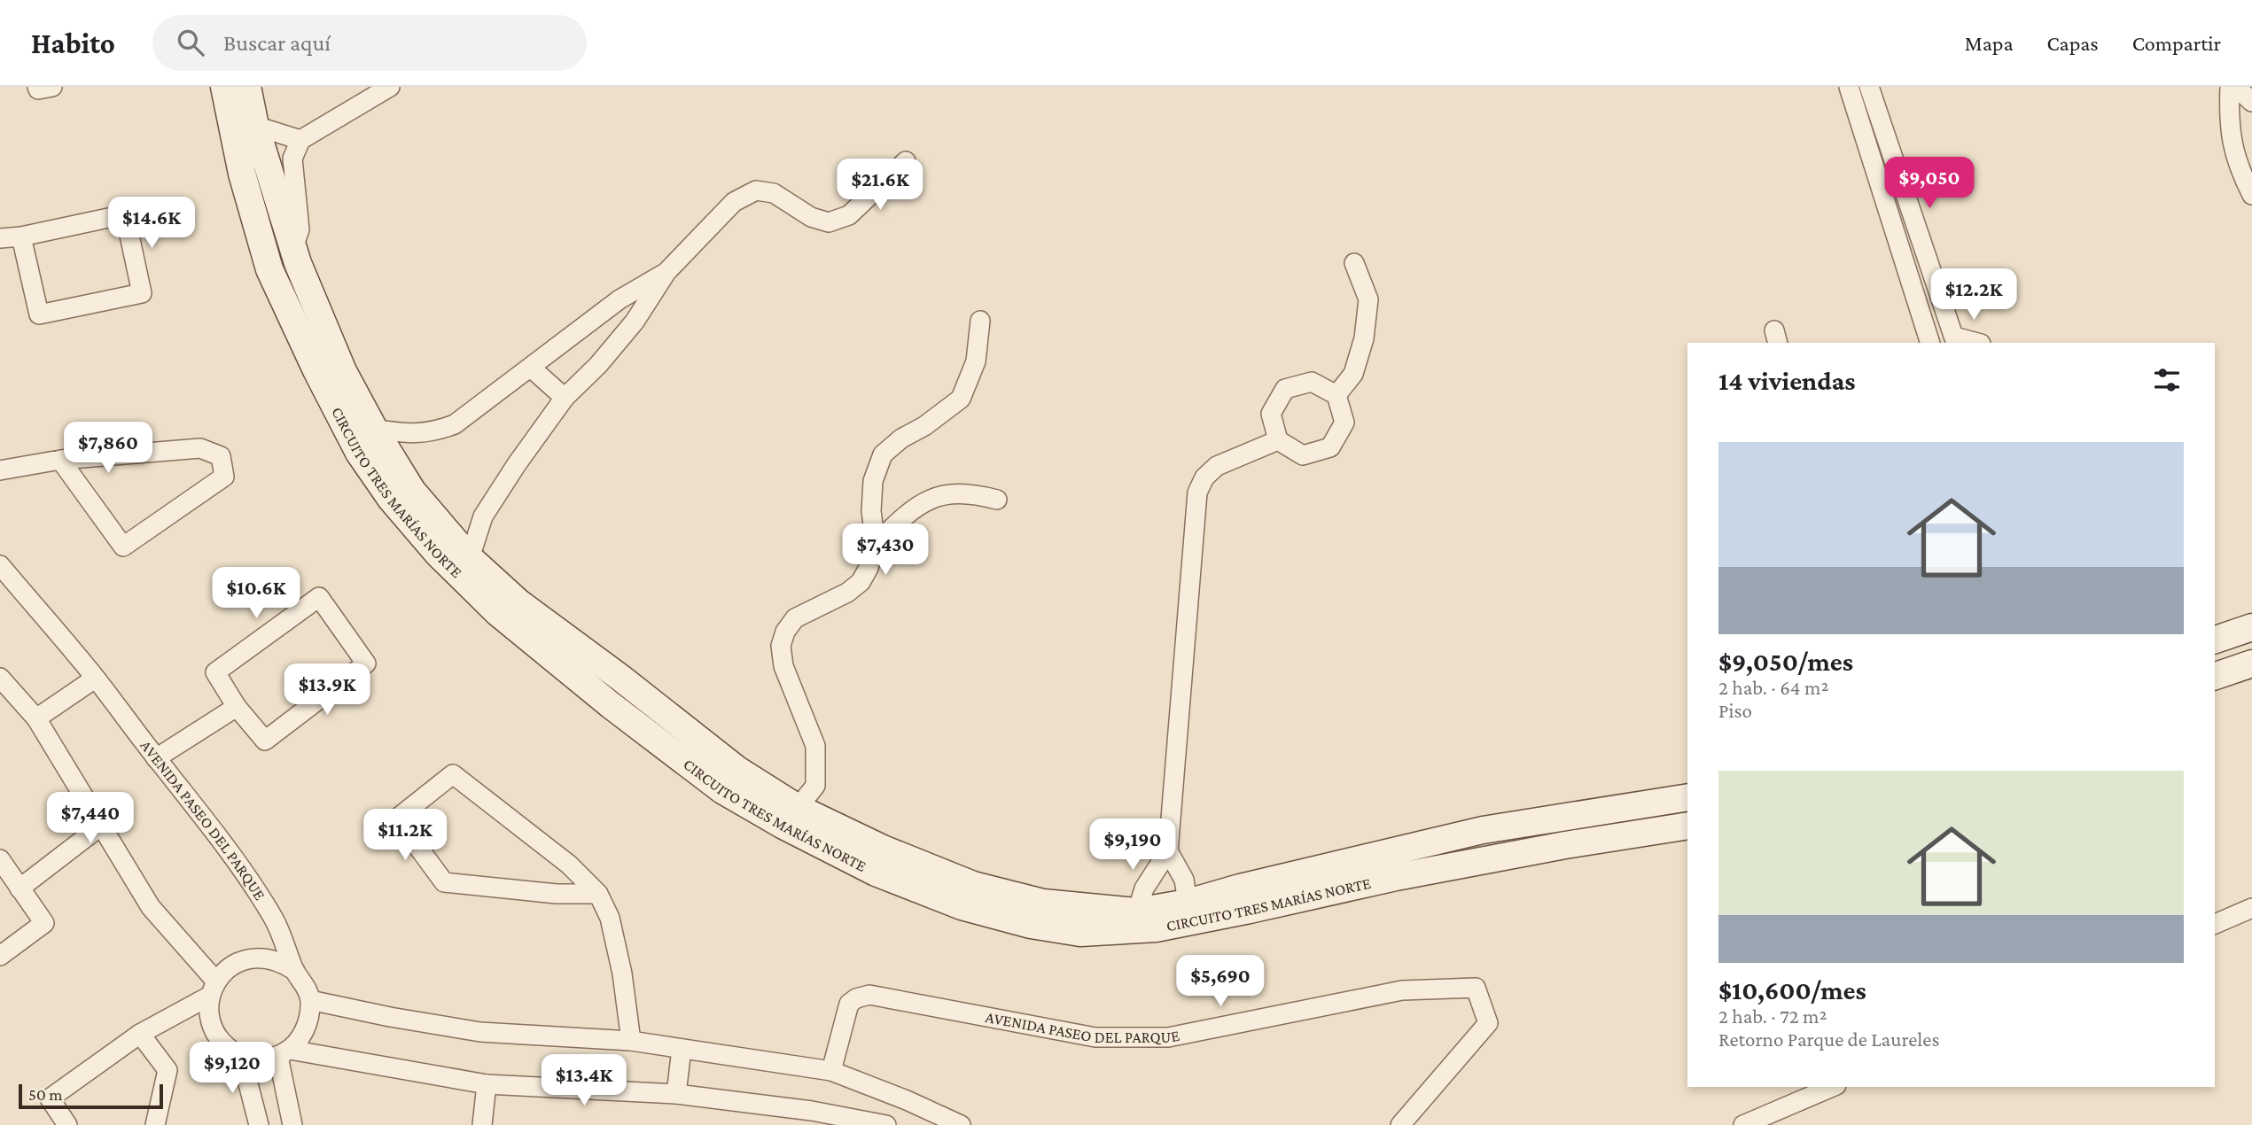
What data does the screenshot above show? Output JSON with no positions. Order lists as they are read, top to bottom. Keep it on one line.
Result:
{"streets":{"street":["CIRCUITO TRES MARÍAS NORTE","AVENIDA PASEO DEL PARQUE"]},"scale_bar":"50 m","page":{"header":"Habito","search":"Buscar aquí","nav":["Mapa","Capas","Compartir"],"price":["$9,050","$21.6K","$14.6K","$12.2K","$7,860","$7,430","$10.6K","$13.9K","$7,440","$11.2K","$9,190","$5,690","$9,120","$13.4K"],"heading":"14 viviendas","list":[{"name":"$9,050/mes","note":"2 hab. · 64 m² · Piso"},{"name":"$10,600/mes","note":"2 hab. · 72 m² · Retorno Parque de Laureles"}],"scale":"50 m"}}
